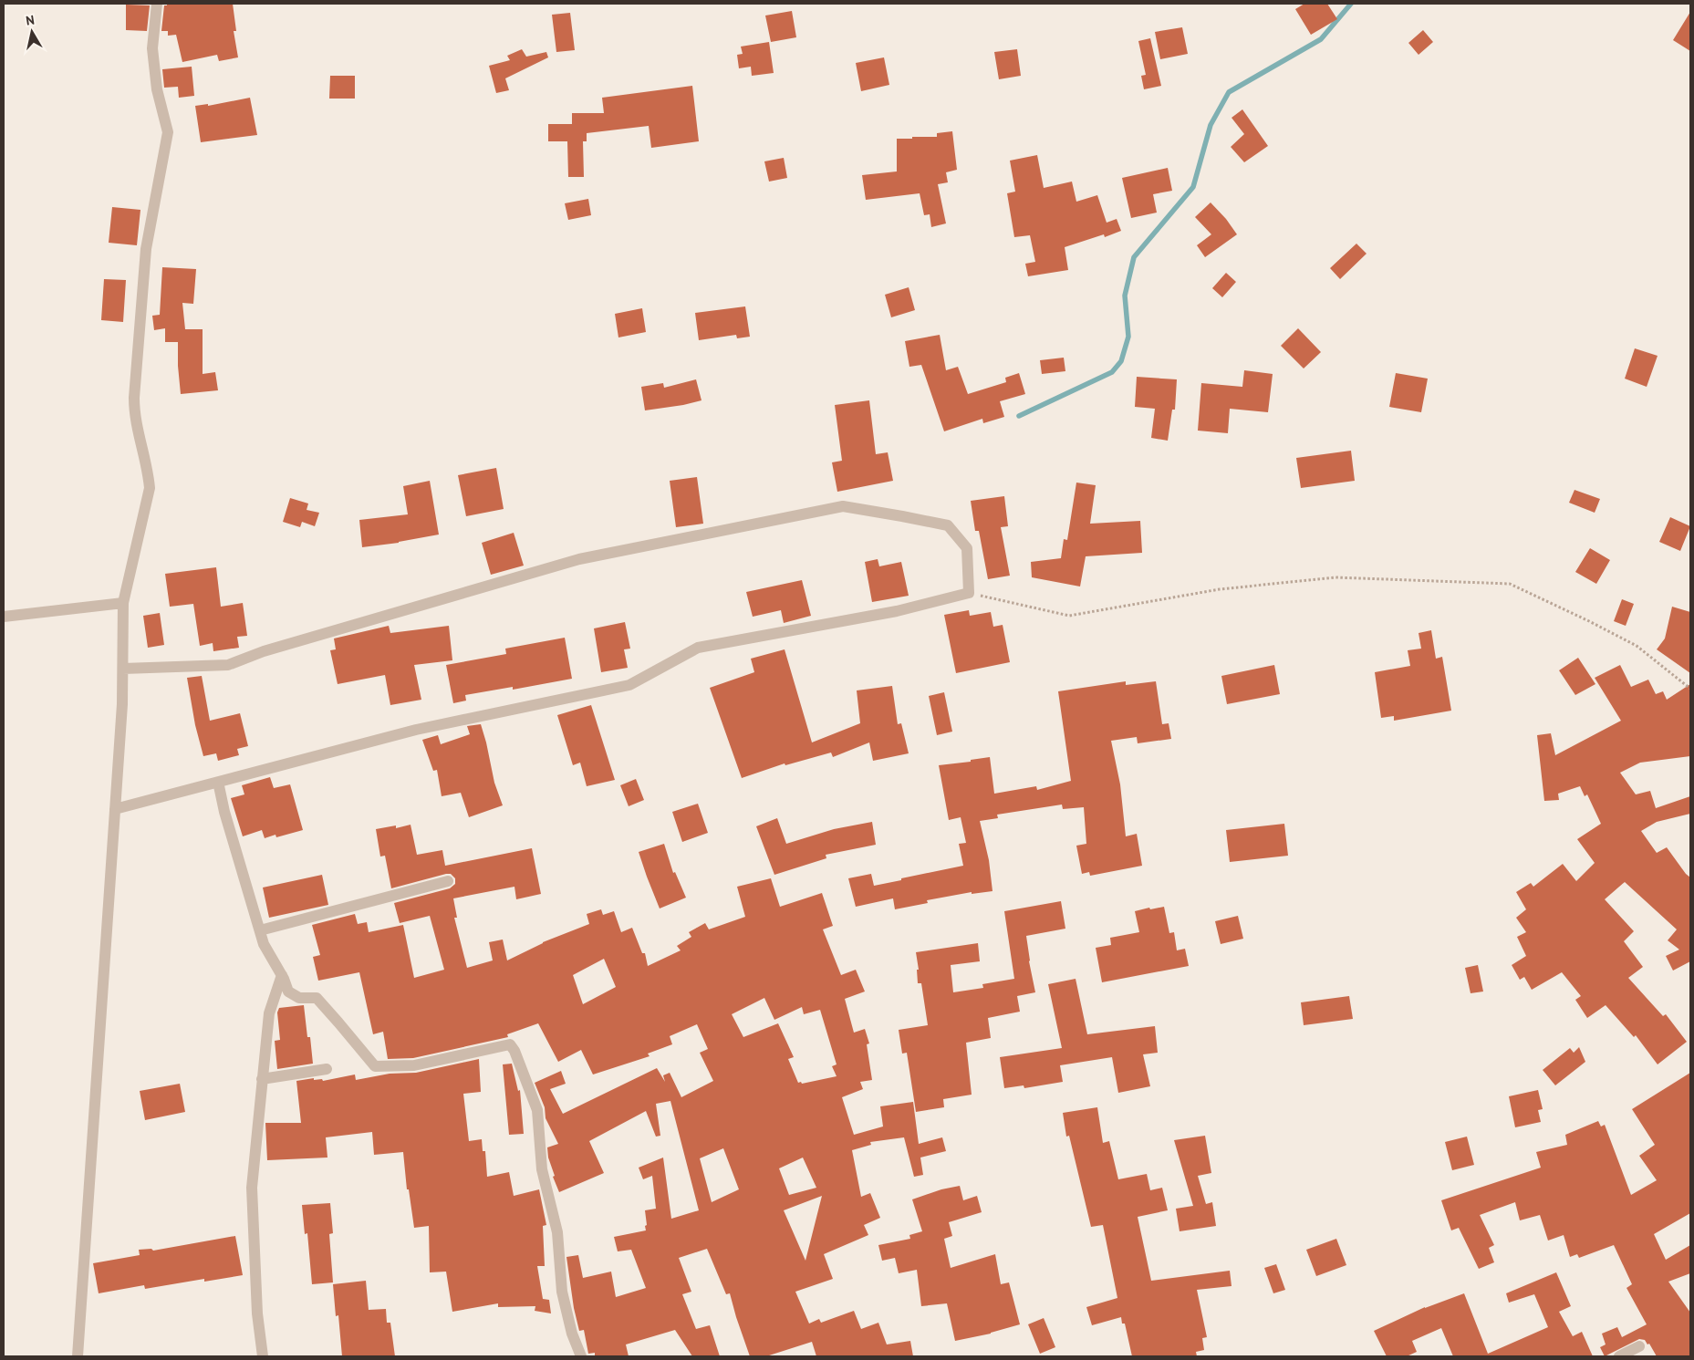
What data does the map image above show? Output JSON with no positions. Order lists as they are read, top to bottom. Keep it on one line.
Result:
{"north":"top"}
